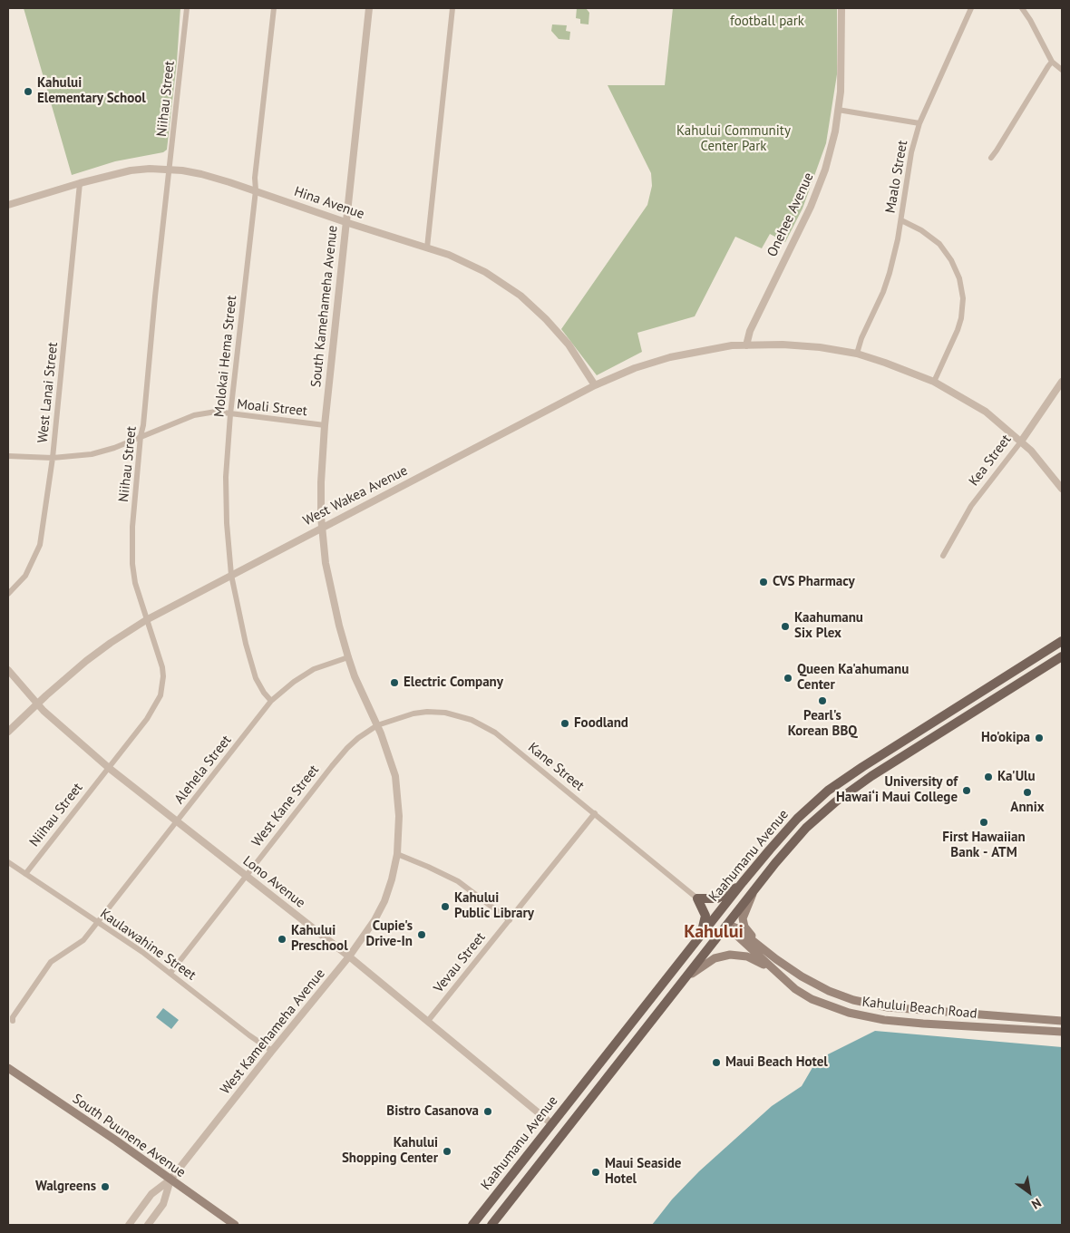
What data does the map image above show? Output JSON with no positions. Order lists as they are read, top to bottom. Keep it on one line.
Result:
{"streets":{"main road":["Kaahumanu Avenue","Kahului Beach Road","South Puunene Avenue"],"street":["Niihau Street","Maalo Street","Hina Avenue","Onehee Avenue","South Kamehameha Avenue","Molokai Hema Street","West Lanai Street","Moali Street","Kea Street","West Wakea Avenue","Kane Street","Alehela Street","West Kane Street","Lono Avenue","Kaulawahine Street","Vevau Street","West Kamehameha Avenue"]},"crossings":[["Niihau Street","Hina Avenue"],["Niihau Street","Moali Street"],["Niihau Street","West Wakea Avenue"],["Niihau Street","Lono Avenue"],["Niihau Street","Kaulawahine Street"],["Maalo Street","West Wakea Avenue"],["Hina Avenue","South Kamehameha Avenue"],["Hina Avenue","Molokai Hema Street"],["Hina Avenue","West Lanai Street"],["Hina Avenue","West Wakea Avenue"],["Onehee Avenue","West Wakea Avenue"],["South Kamehameha Avenue","Moali Street"],["South Kamehameha Avenue","West Wakea Avenue"],["South Kamehameha Avenue","West Kamehameha Avenue"],["Molokai Hema Street","Moali Street"],["Molokai Hema Street","West Wakea Avenue"],["Molokai Hema Street","Alehela Street"],["West Lanai Street","Moali Street"],["Kea Street","West Wakea Avenue"],["West Wakea Avenue","Lono Avenue"],["West Wakea Avenue","West Kamehameha Avenue"],["Kane Street","West Kane Street"],["Kane Street","Vevau Street"],["Kane Street","West Kamehameha Avenue"],["Alehela Street","Lono Avenue"],["Alehela Street","Kaulawahine Street"],["Alehela Street","West Kamehameha Avenue"],["West Kane Street","Lono Avenue"],["West Kane Street","Kaulawahine Street"],["West Kane Street","West Kamehameha Avenue"],["Kaahumanu Avenue","Lono Avenue"],["Kaahumanu Avenue","Kahului Beach Road"],["Lono Avenue","Vevau Street"],["Lono Avenue","West Kamehameha Avenue"],["Kaulawahine Street","West Kamehameha Avenue"],["West Kamehameha Avenue","South Puunene Avenue"]],"districts":["Kahului"],"parks":["football park","Kahului Community Center Park"],"places":["Kahului Elementary School","CVS Pharmacy","Kaahumanu Six Plex","Queen Ka'ahumanu Center","Electric Company","Pearl's Korean BBQ","Foodland","Ho'okipa","Ka'Ulu","University of Hawai‘i Maui College","Annix","First Hawaiian Bank - ATM","Kahului Public Library","Cupie's Drive-In","Kahului Preschool","Maui Beach Hotel","Bistro Casanova","Kahului Shopping Center","Maui Seaside Hotel","Walgreens"],"north":"bottom right"}
